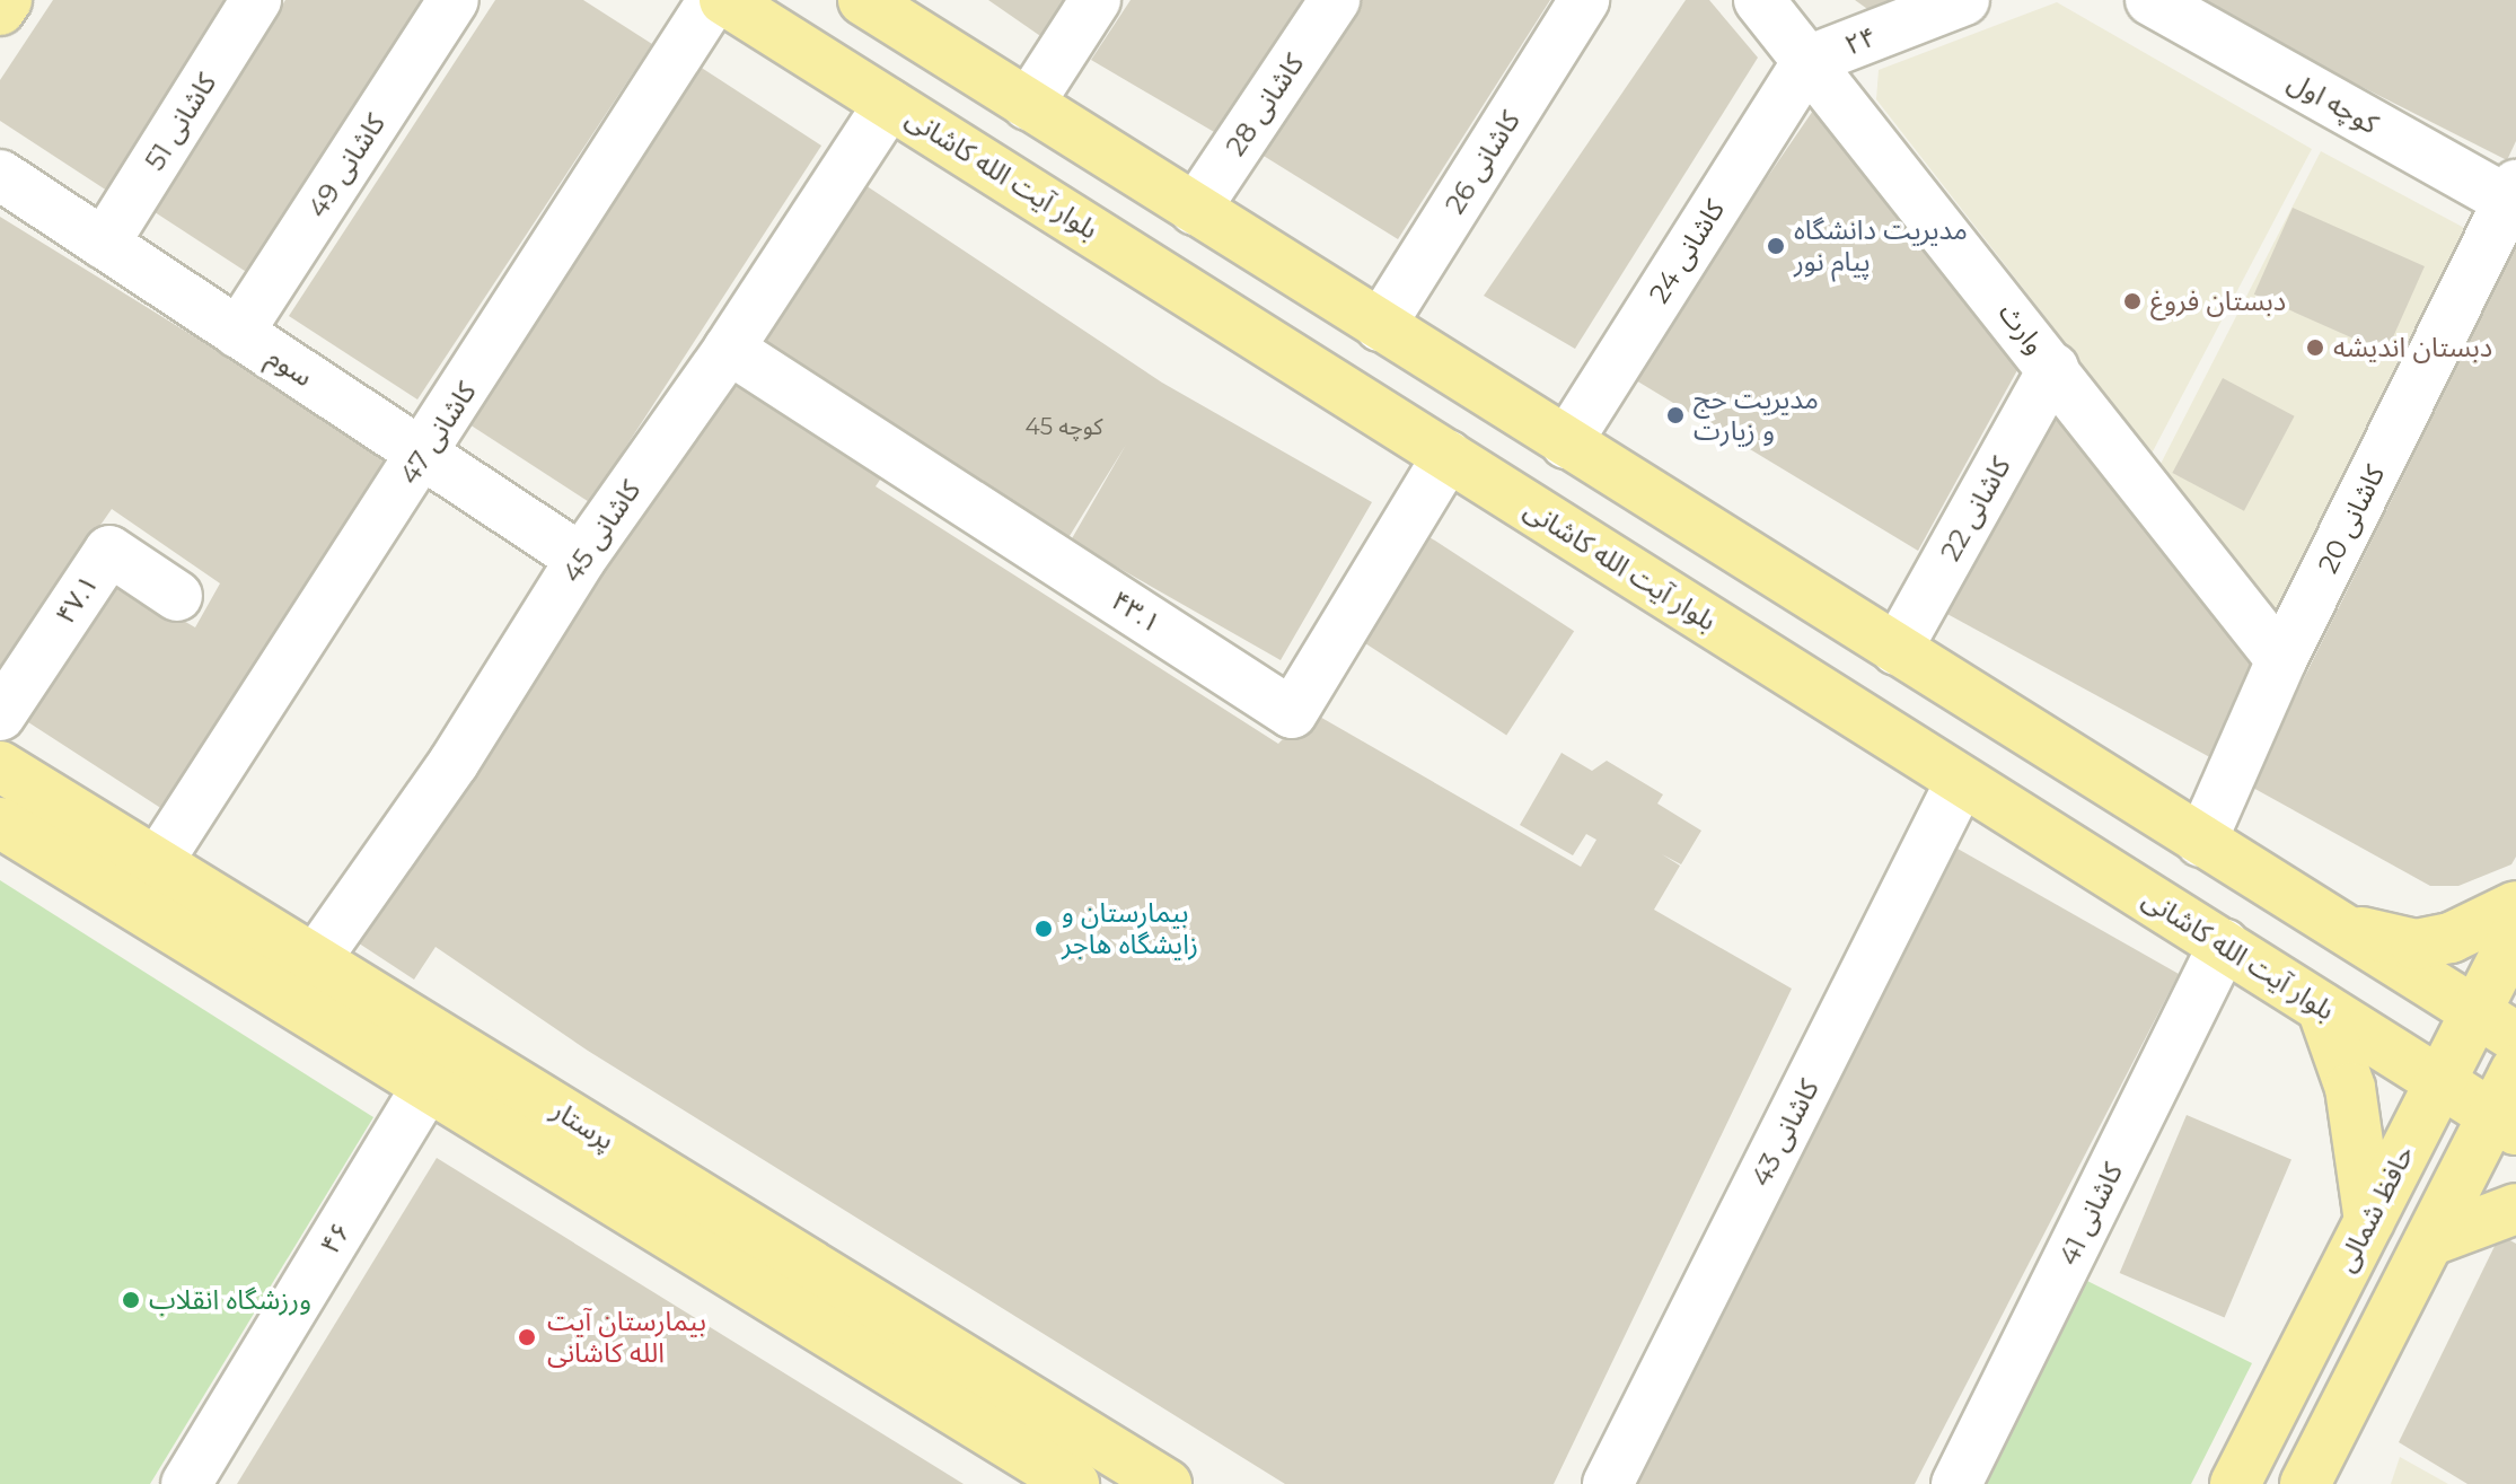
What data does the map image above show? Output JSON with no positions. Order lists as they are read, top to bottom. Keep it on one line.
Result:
{"streets":{"main road":["بلوار آیت الله کاشانی","پرستار","حافظ شمالی"],"street":["۲۴","کوچه اول","کاشانی 28","کاشانی 51","کاشانی 26","کاشانی 49","کاشانی 24","وارث","سوم","کاشانی 47","کاشانی 22","کاشانی 20","کاشانی 45","۴۷.۱","۴۳.۱","کاشانی 43","کاشانی 41","۴۶"]},"crossings":[["۲۴","کاشانی 24"],["۲۴","وارث"],["کوچه اول","کاشانی 20"],["کاشانی 51","سوم"],["کاشانی 49","سوم"],["بلوار آیت الله کاشانی","کاشانی 45"],["بلوار آیت الله کاشانی","۴۳.۱"],["بلوار آیت الله کاشانی","کاشانی 43"],["بلوار آیت الله کاشانی","حافظ شمالی"],["بلوار آیت الله کاشانی","کاشانی 41"],["کاشانی 24","وارث"],["وارث","کاشانی 22"],["وارث","کاشانی 20"],["سوم","کاشانی 47"],["سوم","کاشانی 45"],["کاشانی 47","پرستار"],["کاشانی 45","۴۳.۱"],["کاشانی 45","پرستار"],["پرستار","۴۶"]],"places":["مدیریت دانشگاه پیام نور","دبستان فروغ","دبستان اندیشه","مدیریت حج و زیارت","بیمارستان و زایشگاه هاجر","ورزشگاه انقلاب","بیمارستان آیت الله کاشانی"],"house_numbers":["کوچه 45"]}
